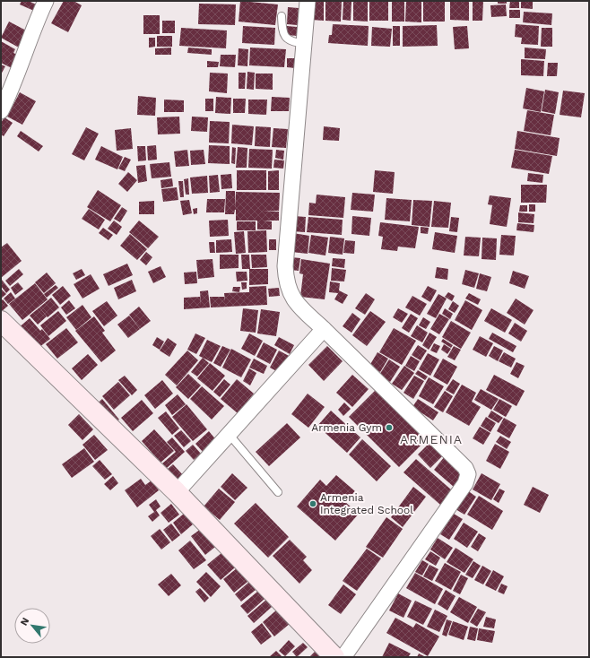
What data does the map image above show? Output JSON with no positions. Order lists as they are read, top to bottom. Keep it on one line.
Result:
{"districts":["ARMENIA"],"places":["Armenia Gym","Armenia Integrated School"],"north":"top left"}
